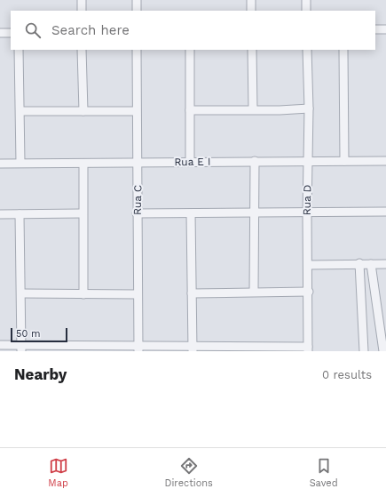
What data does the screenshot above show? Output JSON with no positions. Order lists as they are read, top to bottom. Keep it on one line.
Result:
{"streets":{"street":["Rua E I","Rua C","Rua D"]},"crossings":[["Rua E I","Rua C"],["Rua E I","Rua D"]],"scale_bar":"50 m","page":{"search":"Search here","scale":"50 m","heading":["Nearby","0 results"],"nav":["Map","Directions","Saved"]}}
